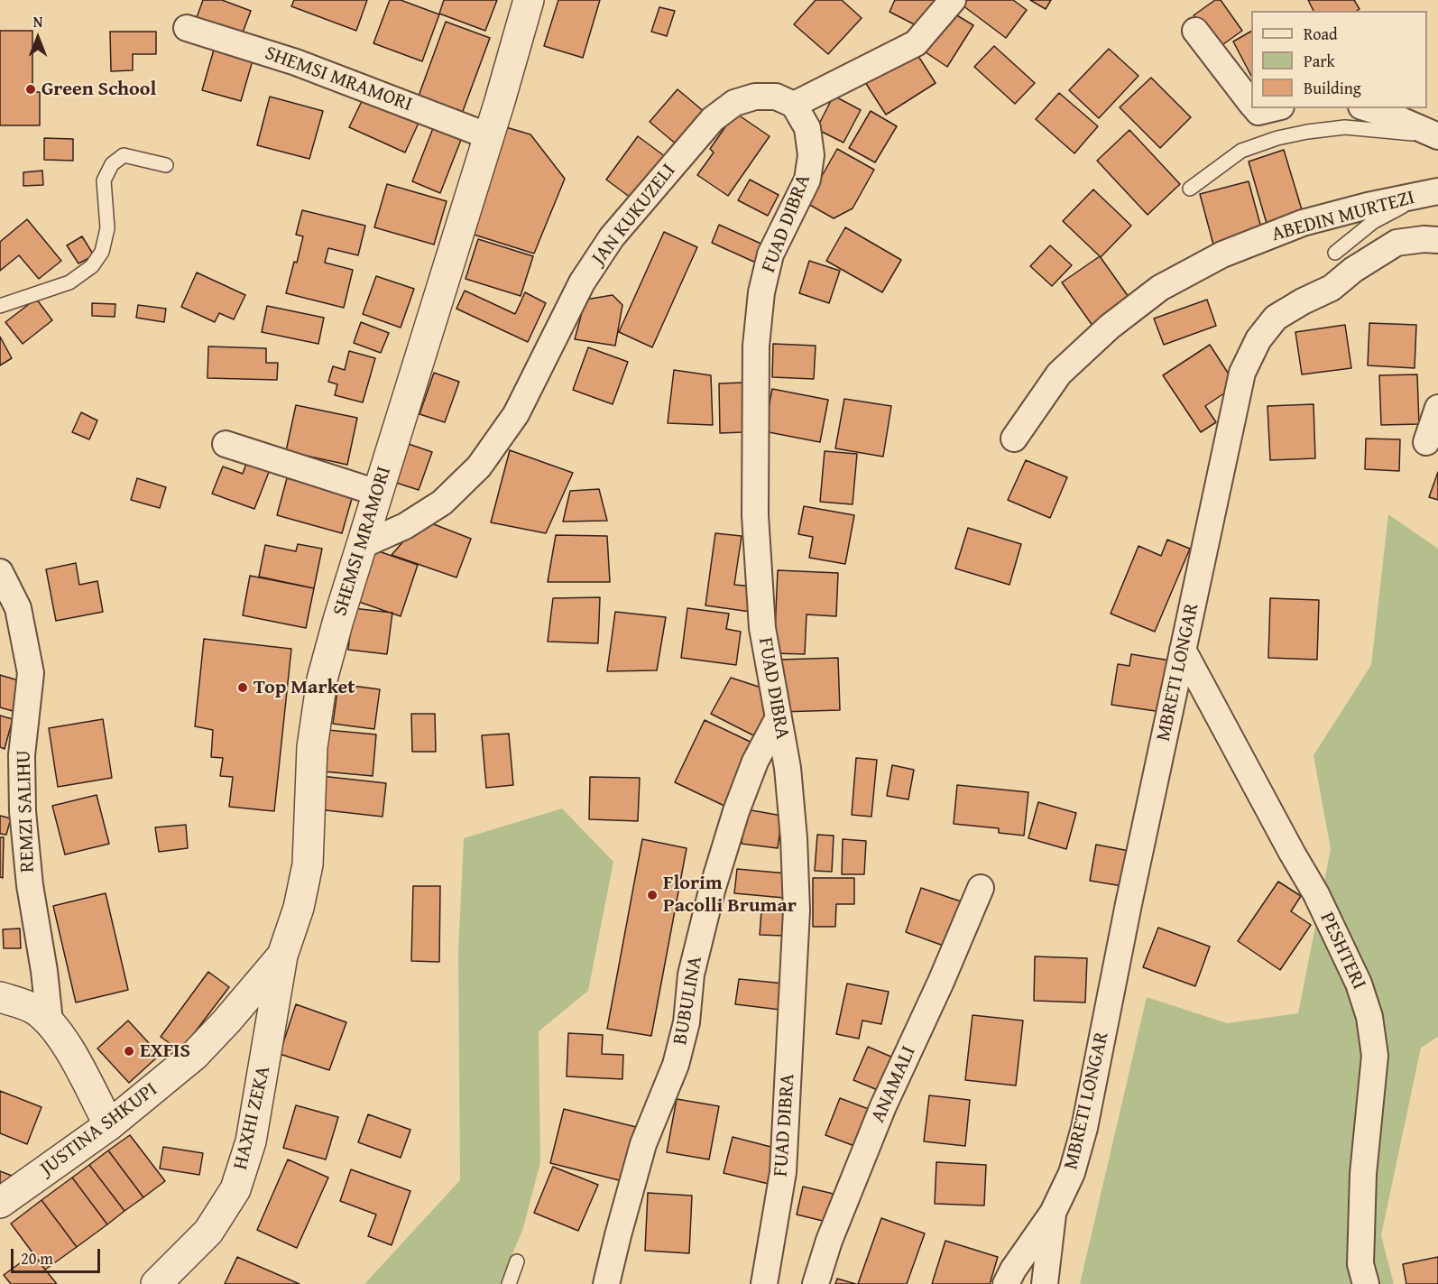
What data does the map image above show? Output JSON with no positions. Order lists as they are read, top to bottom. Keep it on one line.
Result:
{"streets":{"street":["SHEMSI MRAMORI","JAN KUKUZELI","ABEDIN MURTEZI","FUAD DIBRA","MBRETI LONGAR","REMZI SALIHU","PESHTERI","BUBULINA","ANAMALI","HAXHI ZEKA","JUSTINA SHKUPI"]},"crossings":[["SHEMSI MRAMORI","JAN KUKUZELI"],["SHEMSI MRAMORI","HAXHI ZEKA"],["SHEMSI MRAMORI","JUSTINA SHKUPI"],["JAN KUKUZELI","FUAD DIBRA"],["ABEDIN MURTEZI","MBRETI LONGAR"],["FUAD DIBRA","BUBULINA"],["MBRETI LONGAR","PESHTERI"],["HAXHI ZEKA","JUSTINA SHKUPI"]],"places":["Green School","Top Market","Florim Pacolli Brumar","EXFIS"],"legend":["Road","Park","Building"],"scale_bar":"20 m","north":"top"}
